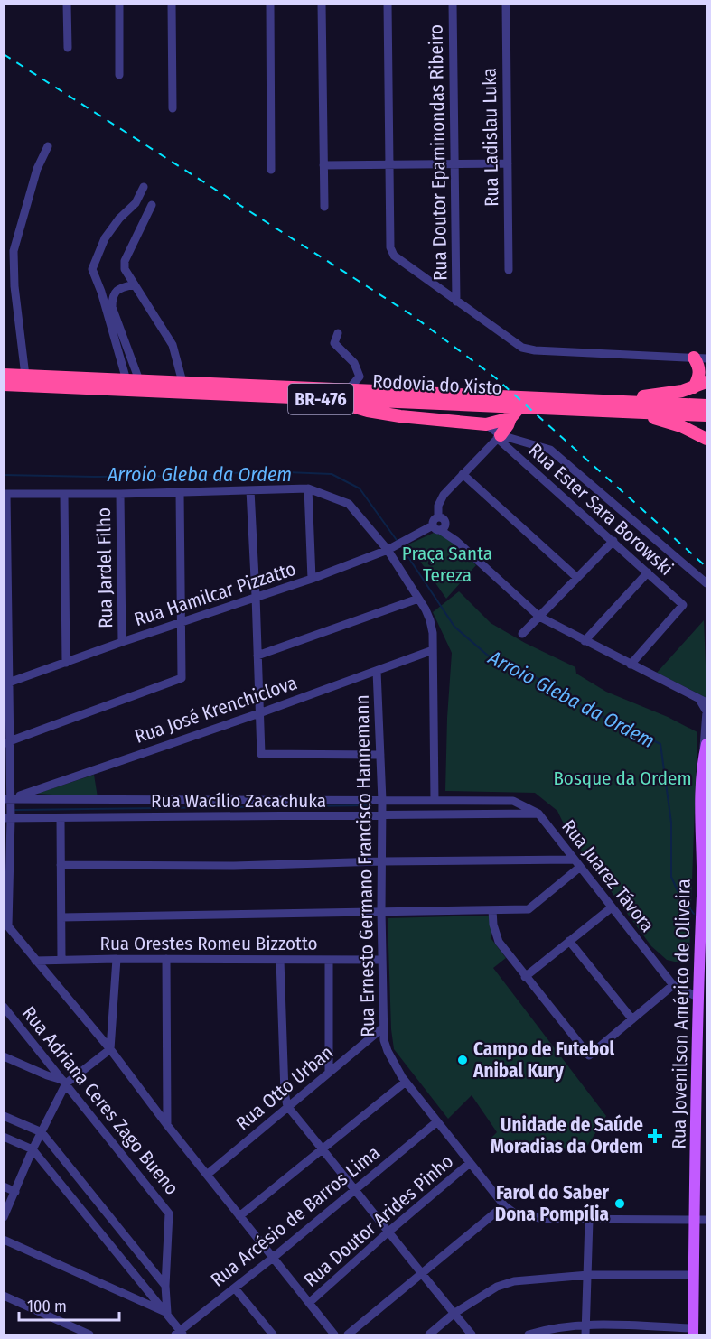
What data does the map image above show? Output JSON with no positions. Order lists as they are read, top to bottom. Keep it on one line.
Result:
{"streets":{"highway":["Rodovia do Xisto","BR-476"],"main road":["Rua Jovenilson Américo de Oliveira"],"street":["Rua Ladislau Luka","Rua Doutor Epaminondas Ribeiro","Rua Ester Sara Borowski","Rua Jardel Filho","Rua Hamilcar Pizzatto","Rua José Krenchiclova","Rua Wacílio Zacachuka","Rua Ernesto Germano Francisco Hannemann","Rua Juarez Távora","Rua Orestes Romeu Bizzotto","Rua Otto Urban","Rua Adriana Ceres Zago Bueno","Rua Arcésio de Barros Lima","Rua Doutor Arides Pinho"]},"crossings":[["Rua Jardel Filho","Rua Hamilcar Pizzatto"],["Rua José Krenchiclova","Rua Wacílio Zacachuka"],["Rua José Krenchiclova","Rua Ernesto Germano Francisco Hannemann"],["Rua Wacílio Zacachuka","Rua Ernesto Germano Francisco Hannemann"],["Rua Wacílio Zacachuka","Rua Juarez Távora"],["Rua Ernesto Germano Francisco Hannemann","Rua Orestes Romeu Bizzotto"],["Rua Ernesto Germano Francisco Hannemann","Rua Jovenilson Américo de Oliveira"],["Rua Ernesto Germano Francisco Hannemann","Rua Otto Urban"],["Rua Ernesto Germano Francisco Hannemann","Rua Arcésio de Barros Lima"],["Rua Ernesto Germano Francisco Hannemann","Rua Doutor Arides Pinho"],["Rua Juarez Távora","Rua Jovenilson Américo de Oliveira"]],"water":["Arroio Gleba da Ordem"],"parks":["Praça Santa Tereza","Bosque da Ordem"],"places":{"other":["Campo de Futebol Anibal Kury","Farol do Saber Dona Pompília"],"health":["Unidade de Saúde Moradias da Ordem"]},"scale_bar":"100 m"}
